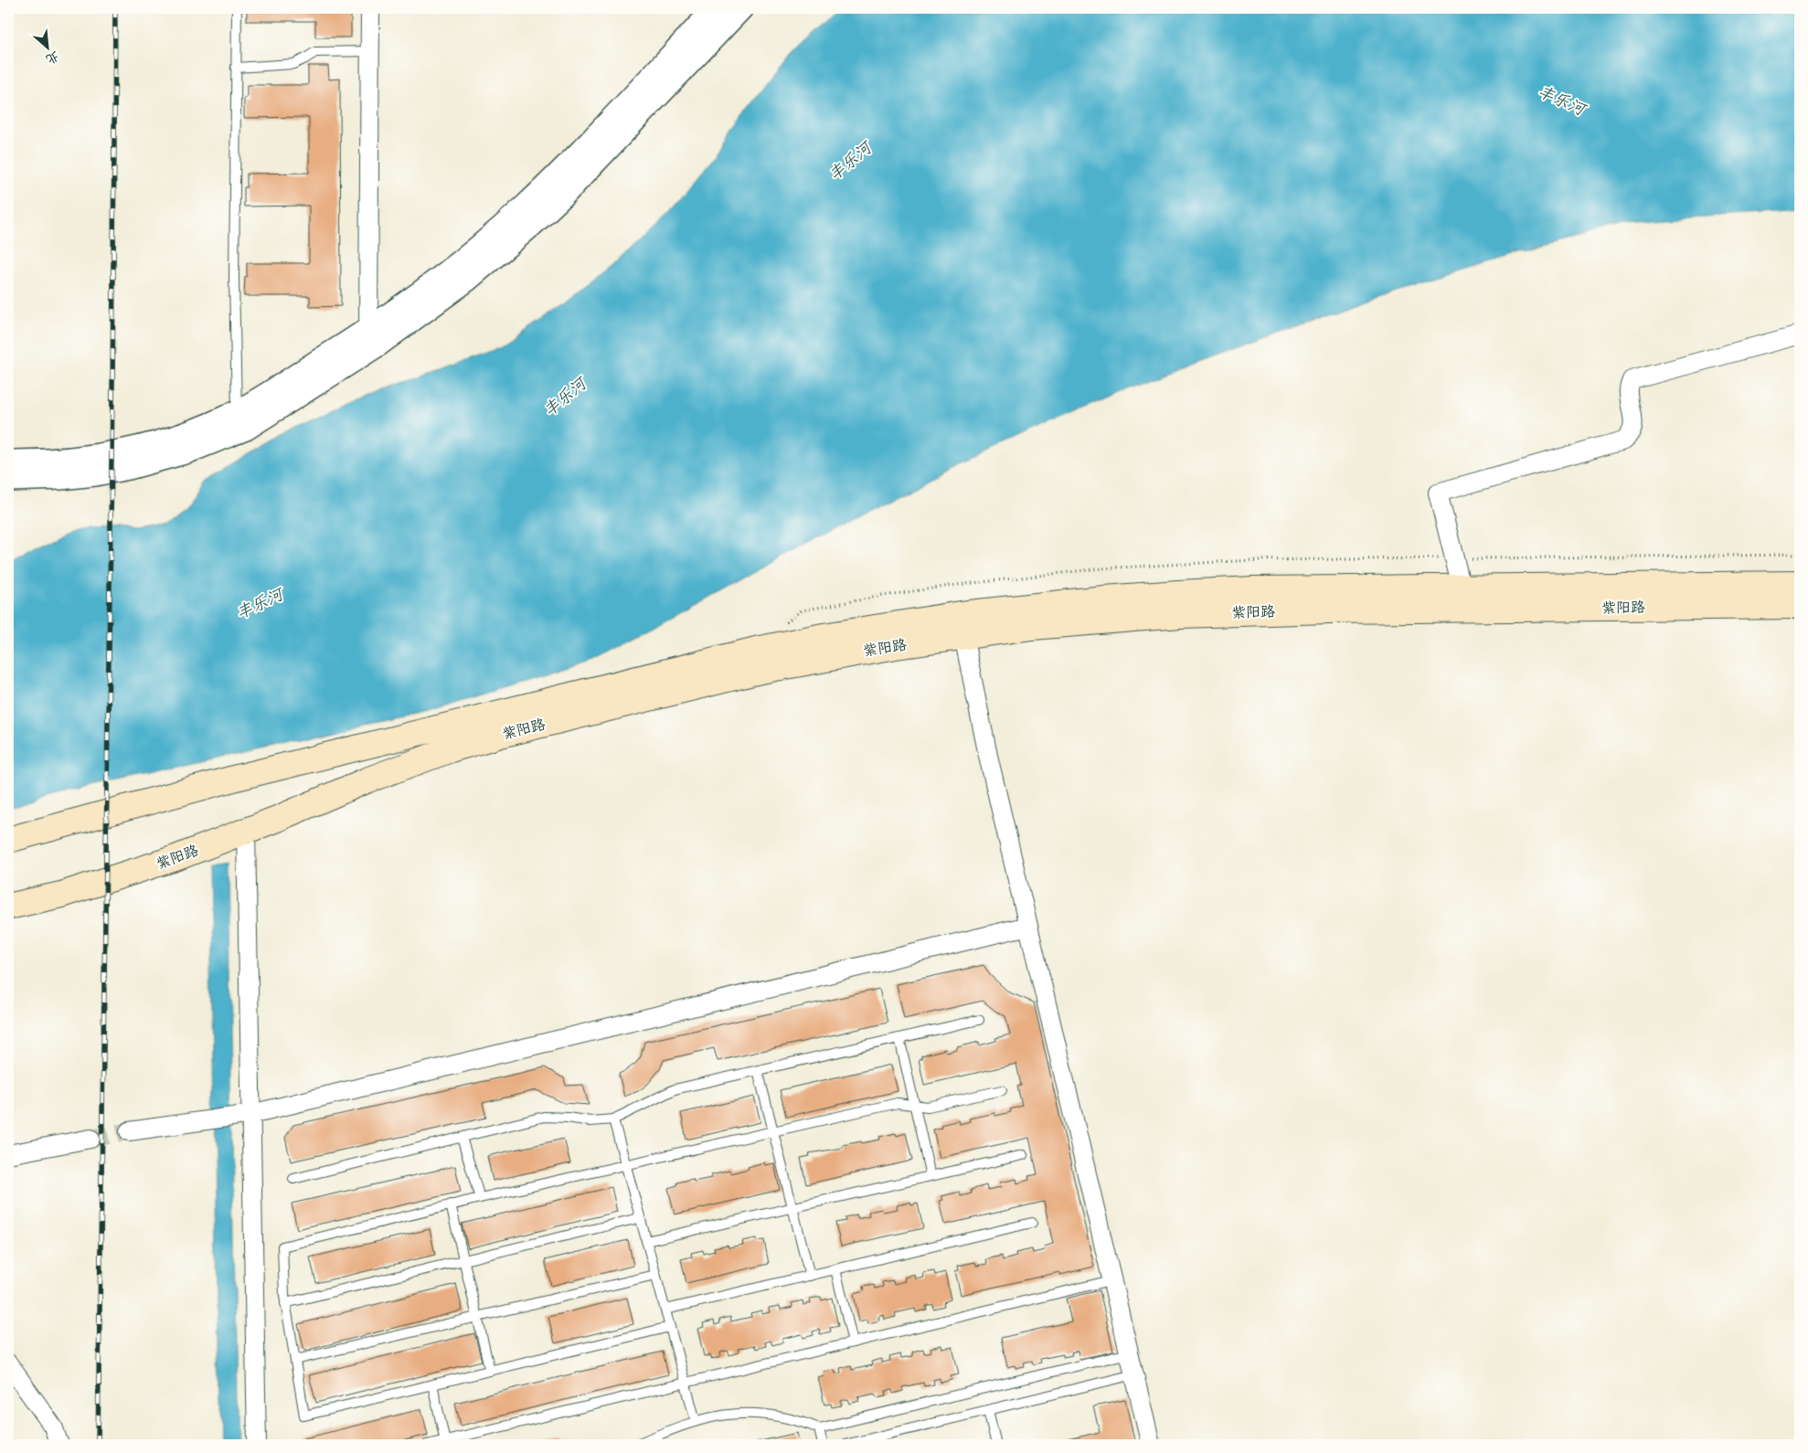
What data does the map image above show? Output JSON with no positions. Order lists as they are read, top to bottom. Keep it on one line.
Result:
{"streets":{"main road":["紫阳路"]},"water":["丰乐河"],"north":"bottom right"}
